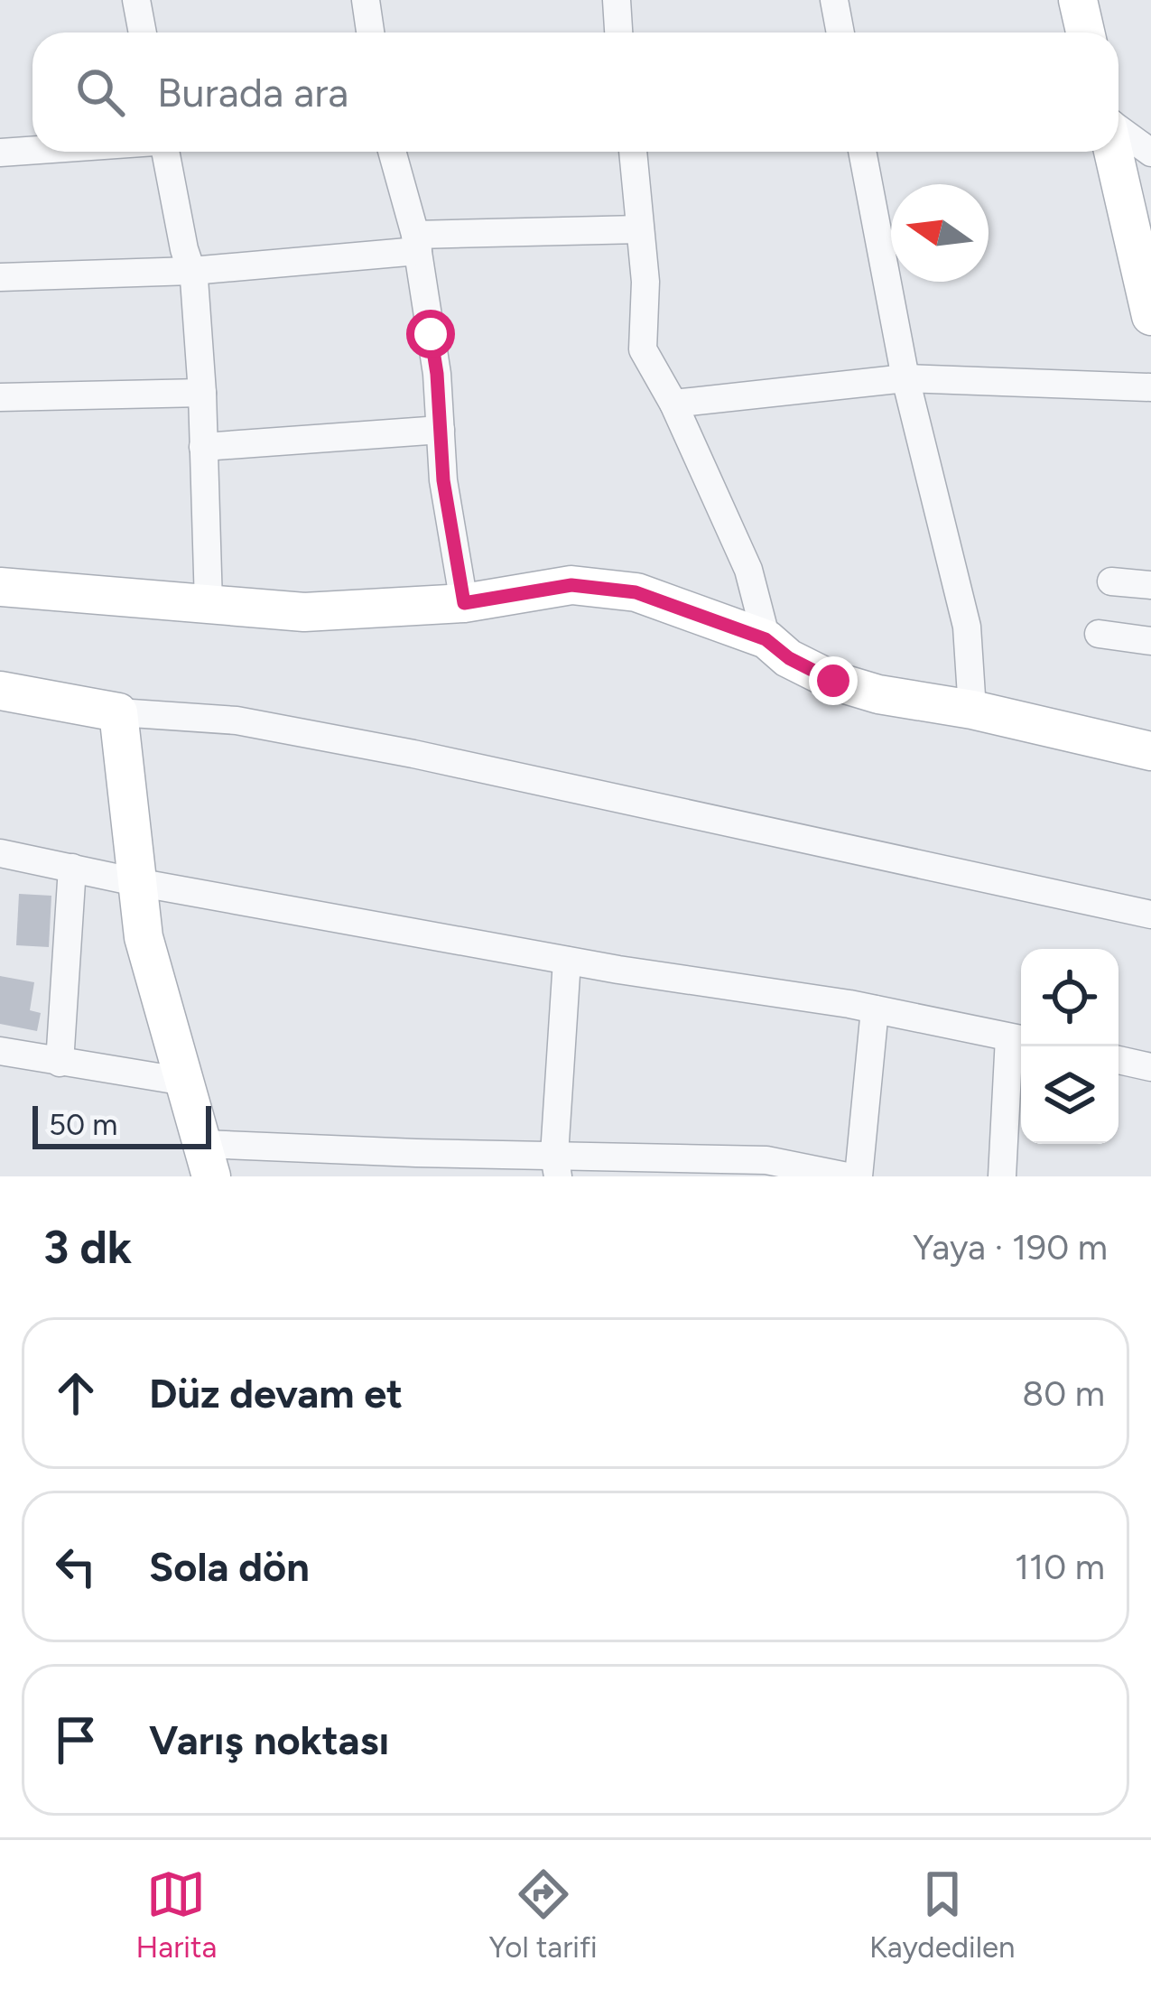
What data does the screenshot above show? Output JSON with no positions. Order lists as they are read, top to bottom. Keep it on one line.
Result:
{"scale_bar":"50 m","north":"left","page":{"search":"Burada ara","scale":"50 m","heading":["3 dk","Yaya · 190 m"],"list":[["Düz devam et","80 m"],["Sola dön","110 m"],"Varış noktası"],"nav":["Harita","Yol tarifi","Kaydedilen"]}}
